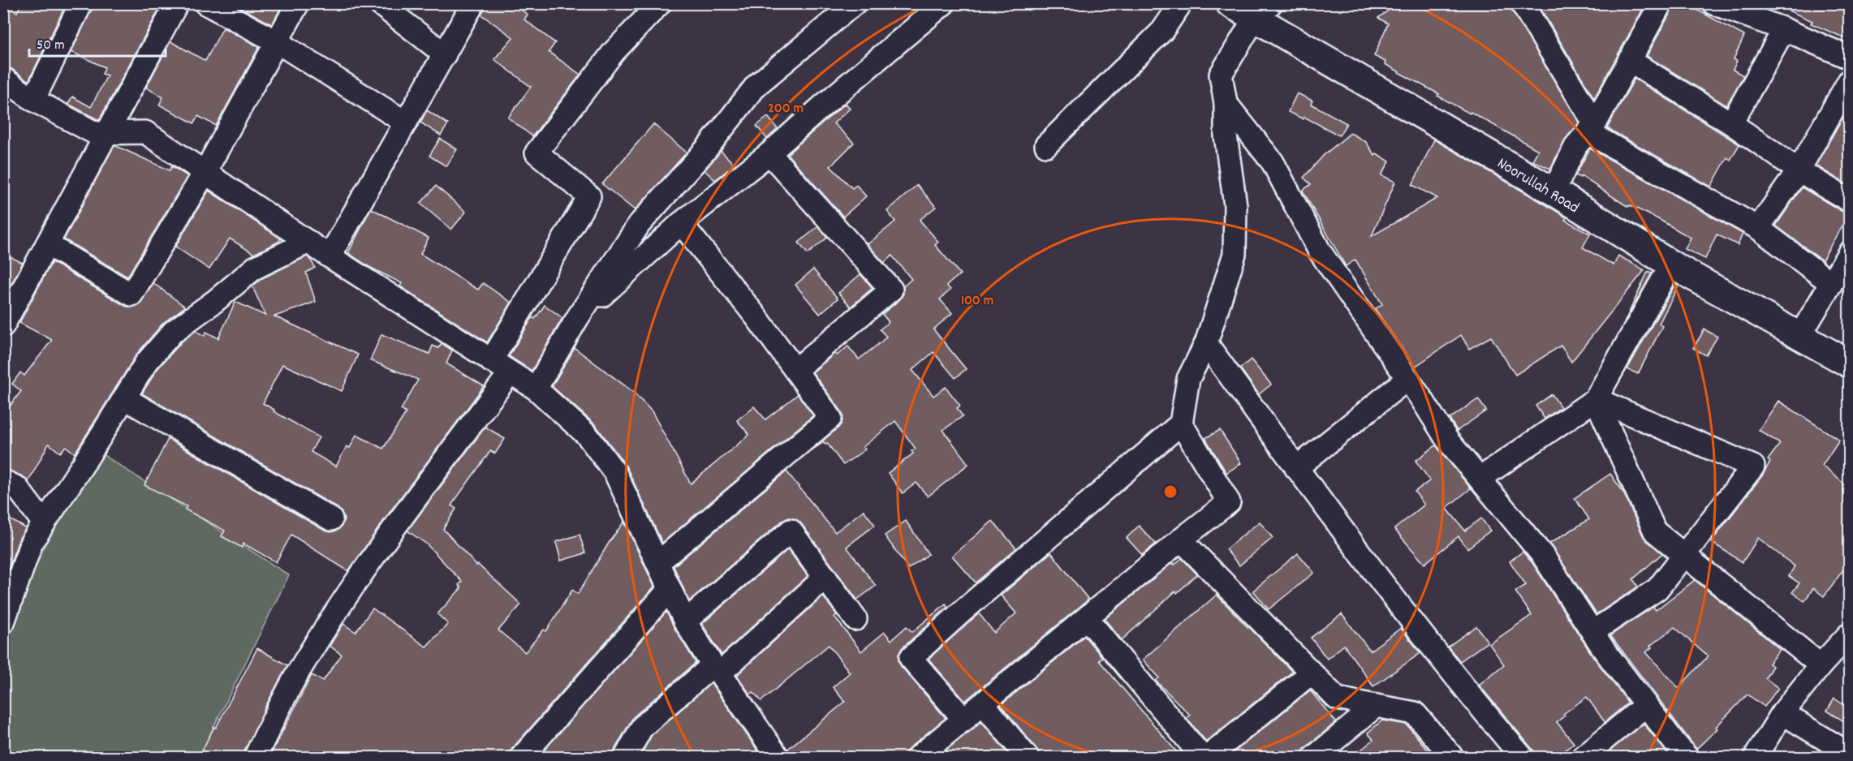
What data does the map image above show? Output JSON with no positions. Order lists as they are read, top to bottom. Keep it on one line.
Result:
{"streets":{"main road":["Noorullah Road"]},"scale_bar":"50 m","rings":["200 m","100 m"]}
